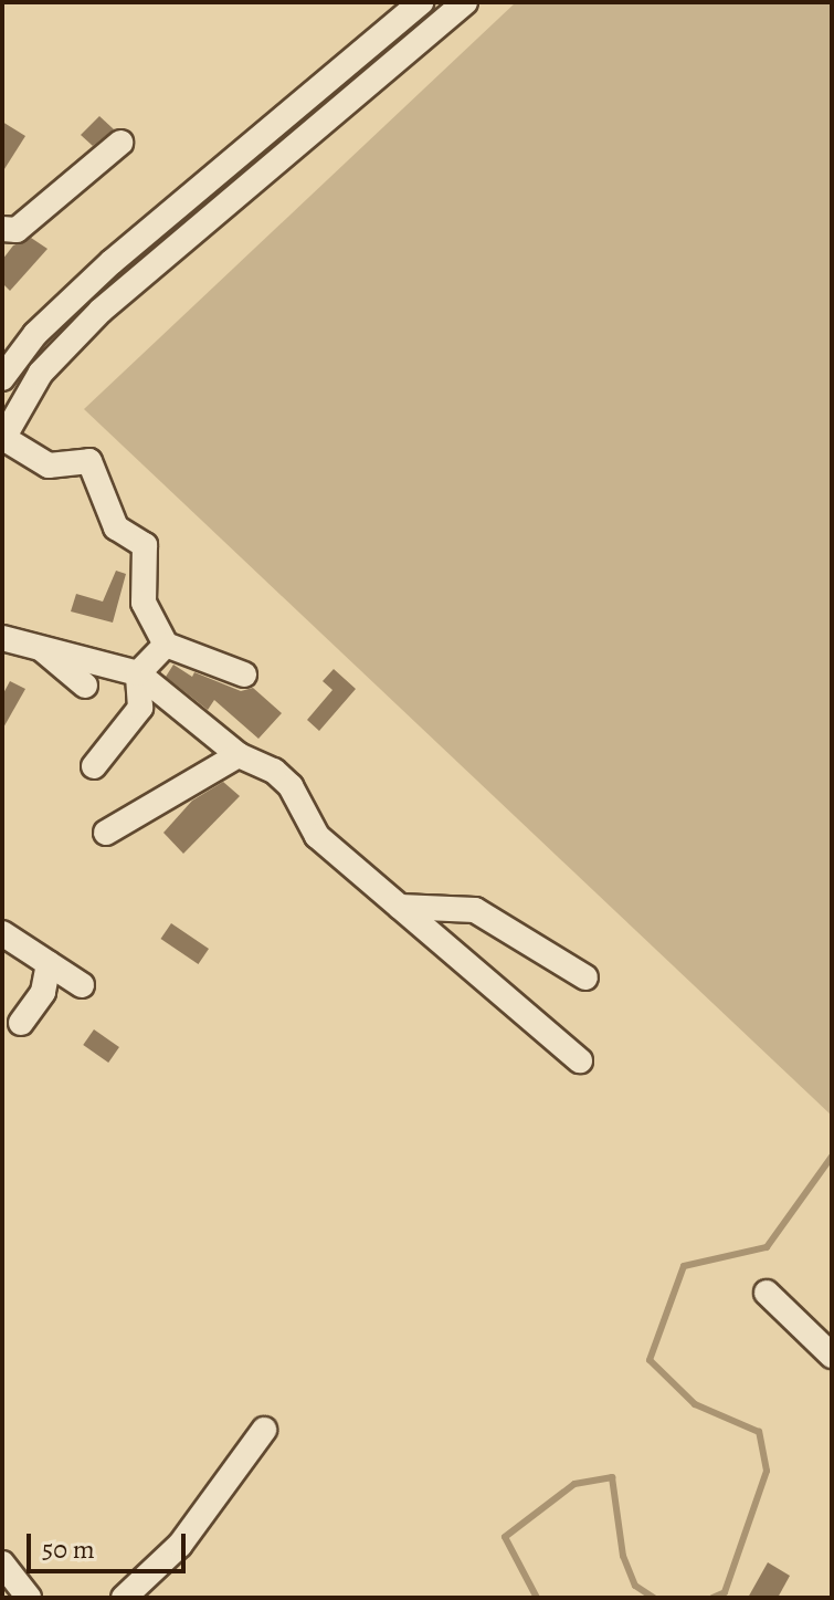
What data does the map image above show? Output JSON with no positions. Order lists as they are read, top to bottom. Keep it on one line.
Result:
{"scale_bar":"50 m"}
